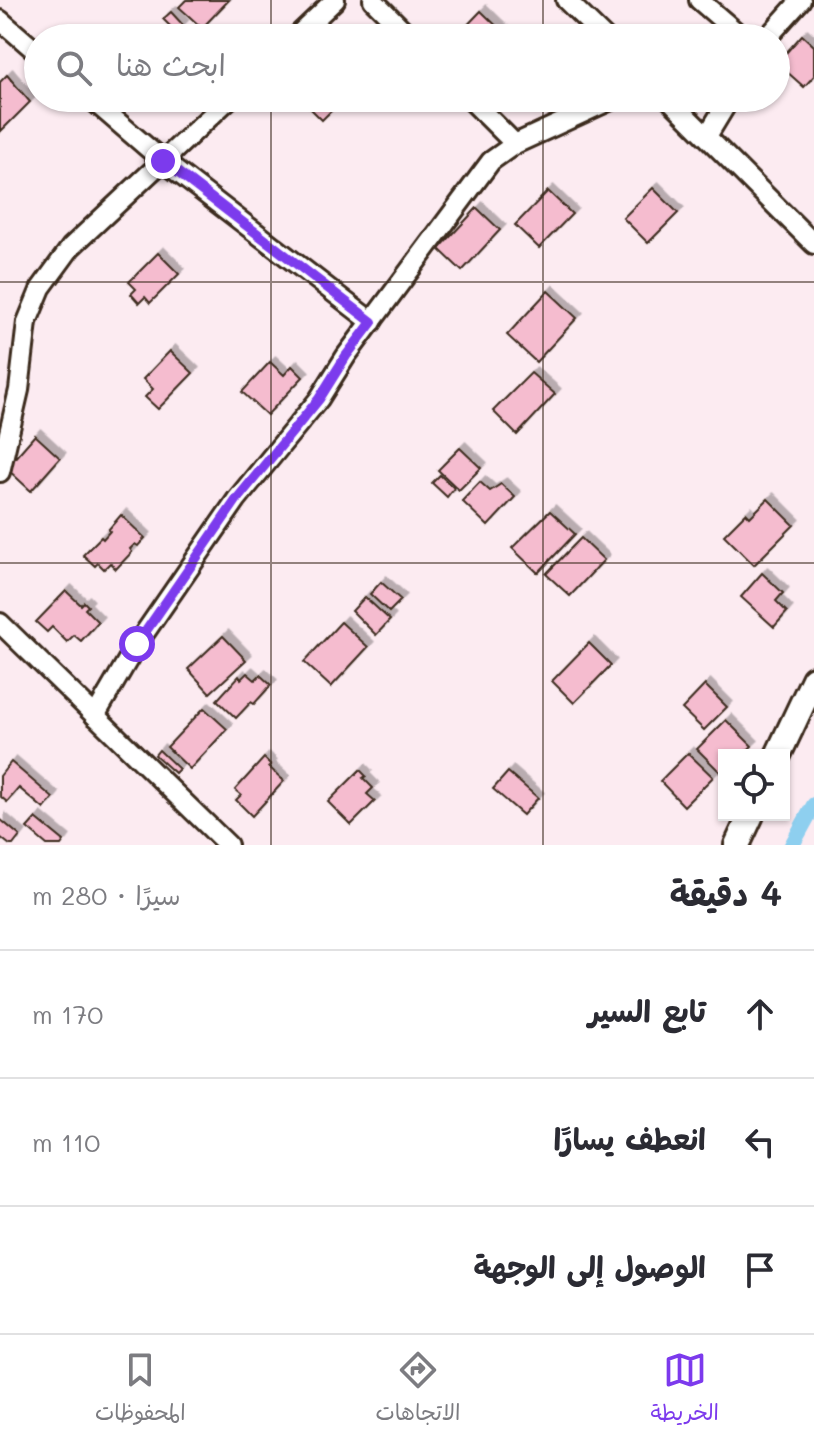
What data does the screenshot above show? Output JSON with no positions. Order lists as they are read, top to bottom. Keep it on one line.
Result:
{"page":{"search":"ابحث هنا","heading":["4 دقيقة","سيرًا · 280 m"],"list":[["تابع السير","170 m"],["انعطف يسارًا","110 m"],"الوصول إلى الوجهة"],"nav":["الخريطة","الاتجاهات","المحفوظات"]}}
